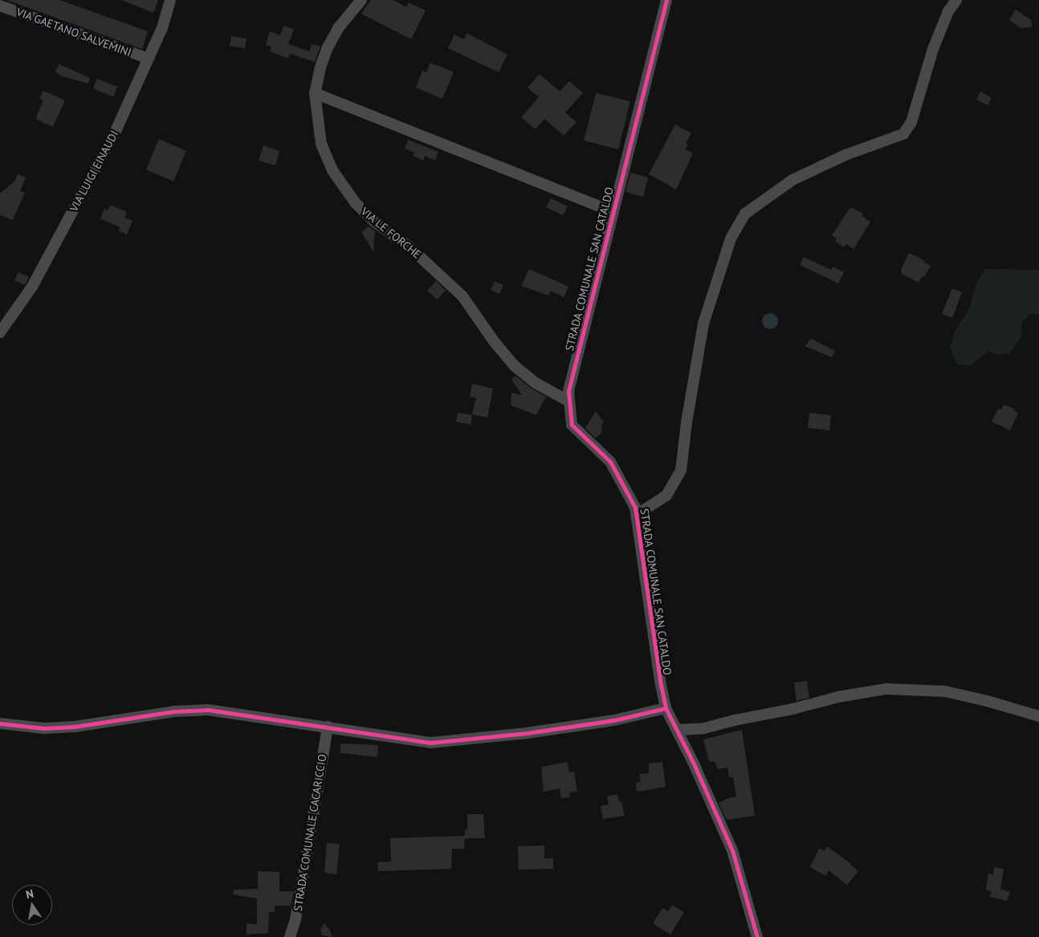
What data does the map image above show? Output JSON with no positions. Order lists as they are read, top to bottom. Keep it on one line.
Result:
{"streets":{"street":["VIA GAETANO SALVEMINI","VIA LUIGI EINAUDI","VIA LE FORCHE","STRADA COMUNALE SAN CATALDO","STRADA COMUNALE CACARICCIO"]},"crossings":[["VIA GAETANO SALVEMINI","VIA LUIGI EINAUDI"],["VIA LE FORCHE","STRADA COMUNALE SAN CATALDO"]],"north":"top"}
